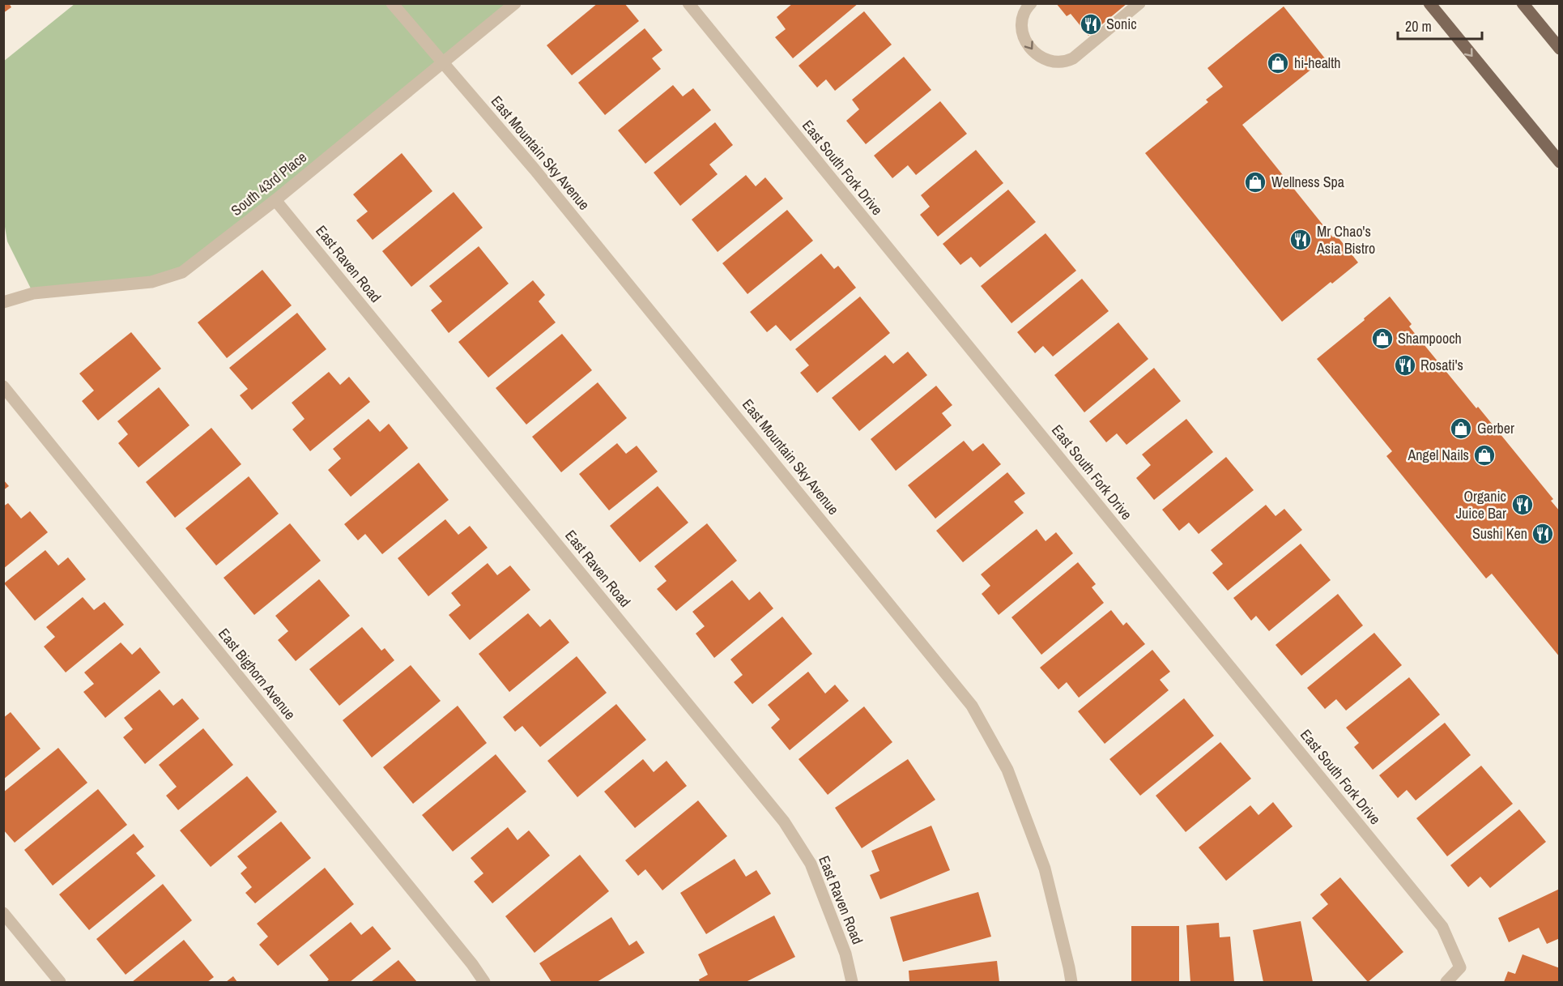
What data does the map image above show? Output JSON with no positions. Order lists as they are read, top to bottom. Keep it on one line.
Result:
{"streets":{"street":["East Mountain Sky Avenue","East South Fork Drive","South 43rd Place","East Raven Road","East Bighorn Avenue"]},"crossings":[["East Mountain Sky Avenue","South 43rd Place"],["South 43rd Place","East Raven Road"]],"places":{"restaurant":["Sonic","Mr Chao's Asia Bistro","Rosati's","Organic Juice Bar","Sushi Ken"],"shop":["hi-health","Wellness Spa","Shampooch","Gerber","Angel Nails"]},"scale_bar":"20 m"}
